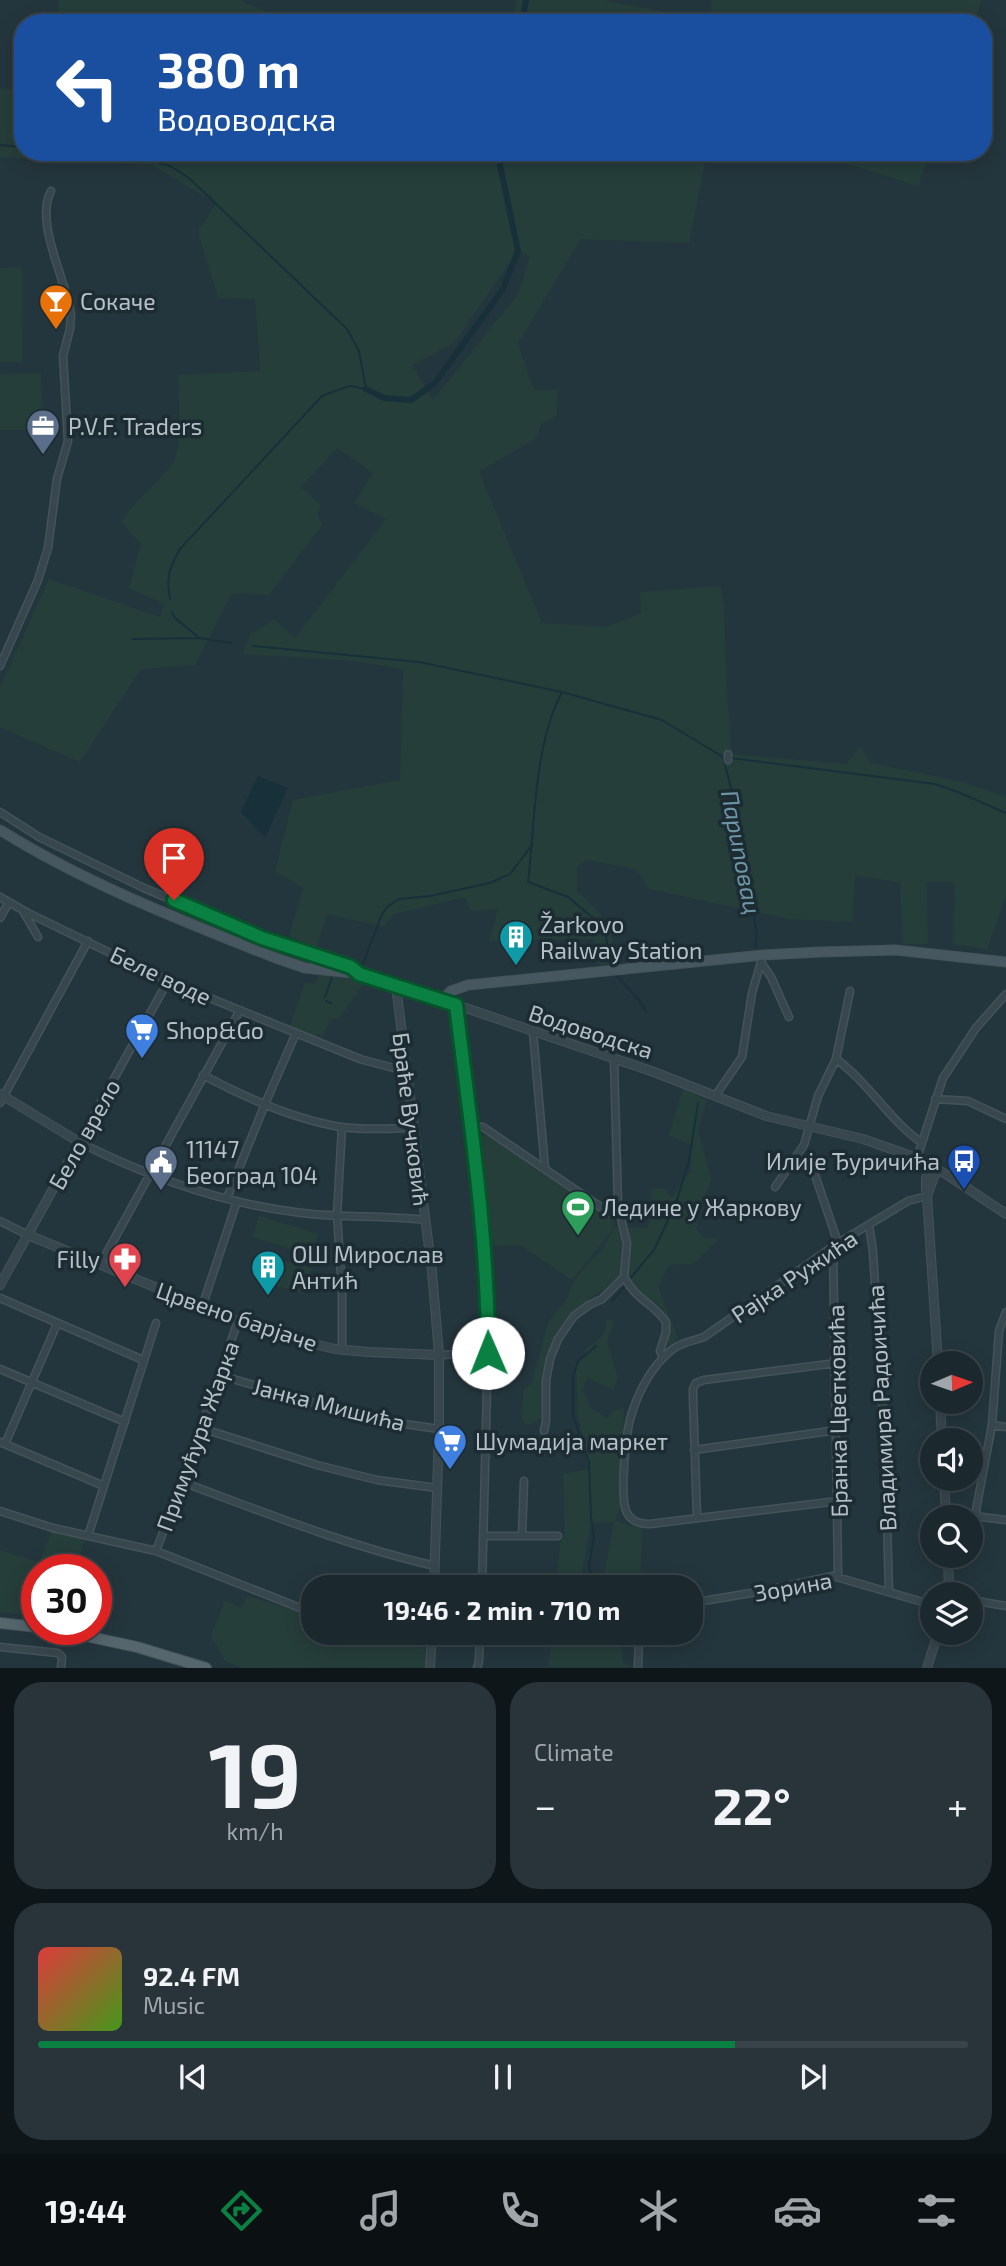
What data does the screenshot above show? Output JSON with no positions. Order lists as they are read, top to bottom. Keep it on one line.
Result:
{"streets":{"main road":["Водоводска"],"street":["Беле воде","Браће Вучковић","Бело врело","Рајка Ружића","Црвено барјаче","Јанка Мишића","Владимира Радоичића","Бранка Цветковића","Примућура Жарка","Зорина"]},"crossings":[["Беле воде","Браће Вучковић"],["Беле воде","Бело врело"],["Водоводска","Браће Вучковић"],["Браће Вучковић","Црвено барјаче"],["Браће Вучковић","Јанка Мишића"],["Бело врело","Црвено барјаче"],["Рајка Ружића","Владимира Радоичића"],["Рајка Ружића","Бранка Цветковића"],["Црвено барјаче","Примућура Жарка"],["Јанка Мишића","Примућура Жарка"],["Владимира Радоичића","Зорина"],["Бранка Цветковића","Зорина"]],"water":["Париповац"],"places":{"bar":["Сокаче"],"office":["P.V.F. Traders"],"building":["Žarkovo Railway Station","ОШ Мирослав Антић"],"supermarket":["Shop&Go","Шумадија маркет"],"bus stop":["Илије Ђуричића"],"public building":["11147 Београд 104"],"sports":["Ледине у Жаркову"],"pharmacy":["Filly"]},"north":"right","page":{"turn":["380 m","Водоводска"],"limit":"30","trip":"19:46 · 2 min · 710 m","tile":[["19","km/h"],"Climate"],"heat":["−","22°","+"],"song":["92.4 FM","Music"],"tabs":"19:44"}}
